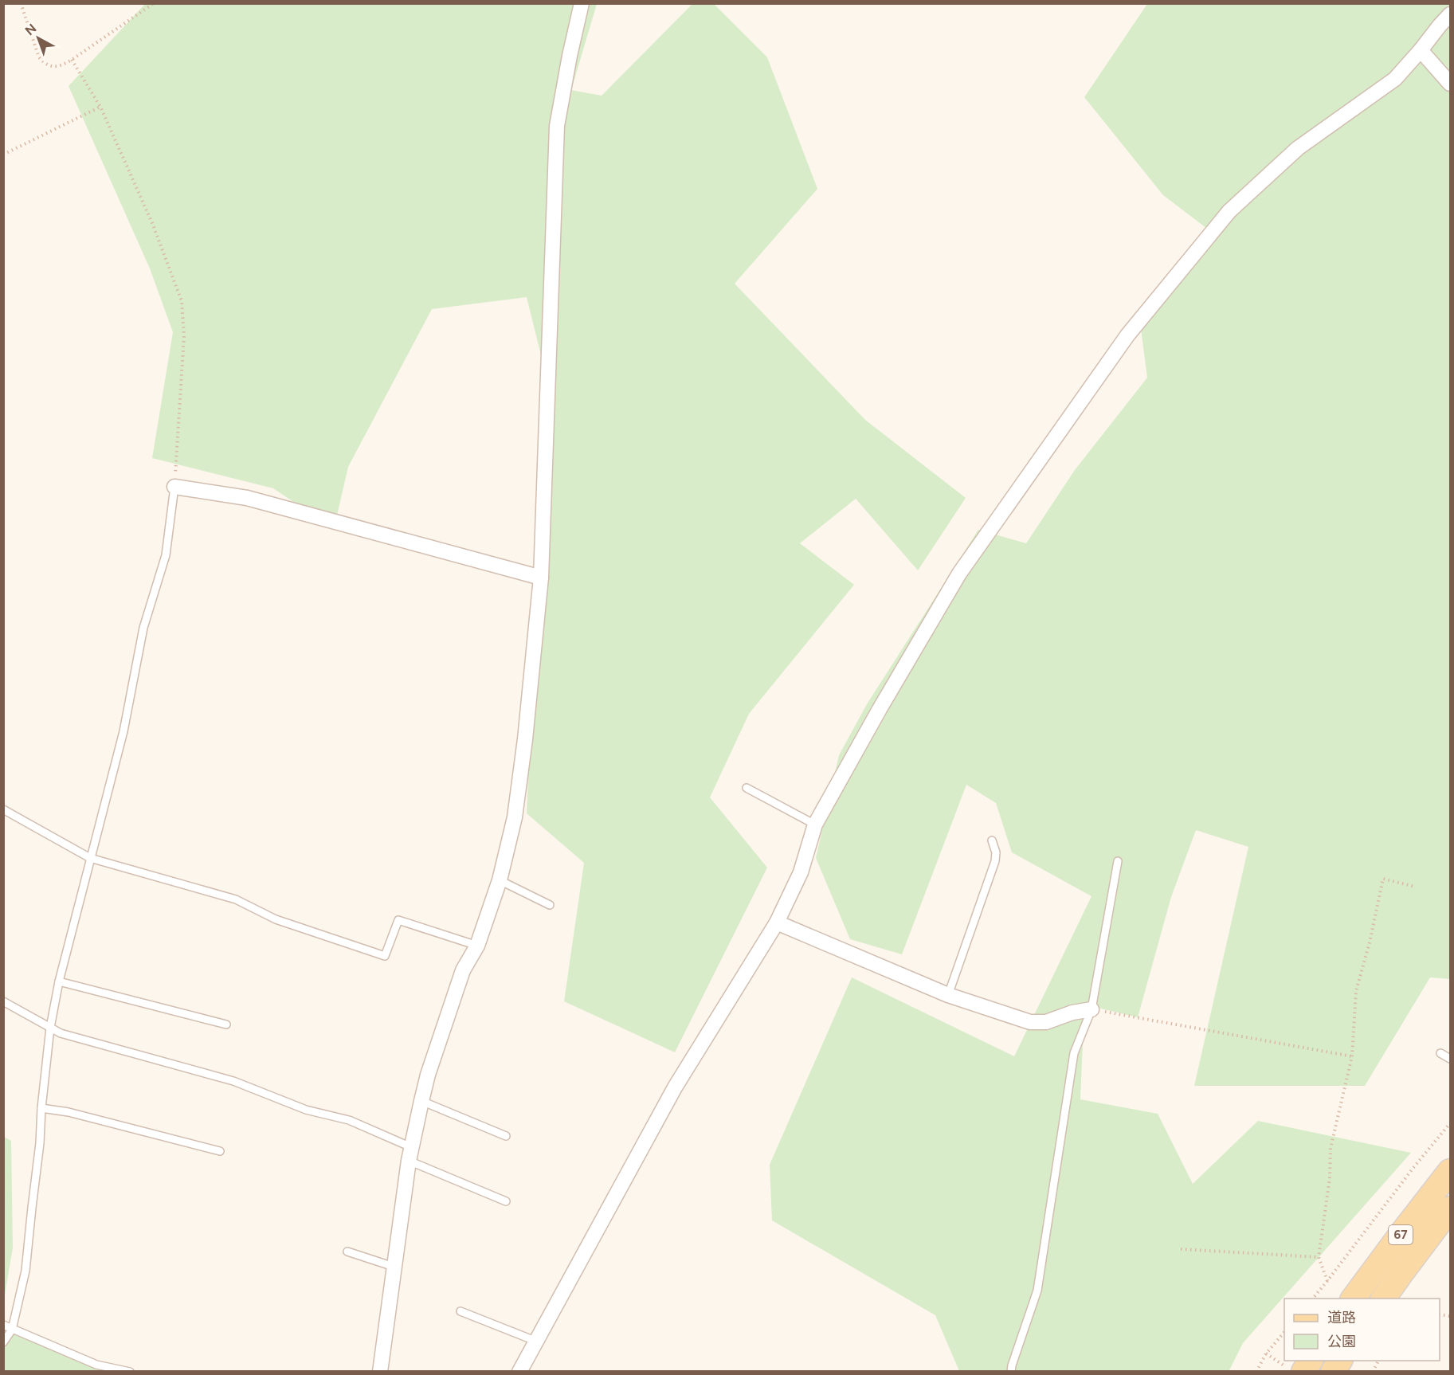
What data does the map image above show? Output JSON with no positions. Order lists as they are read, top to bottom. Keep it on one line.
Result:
{"streets":{"main road":["67"]},"legend":["道路","公園"],"north":"top left"}
